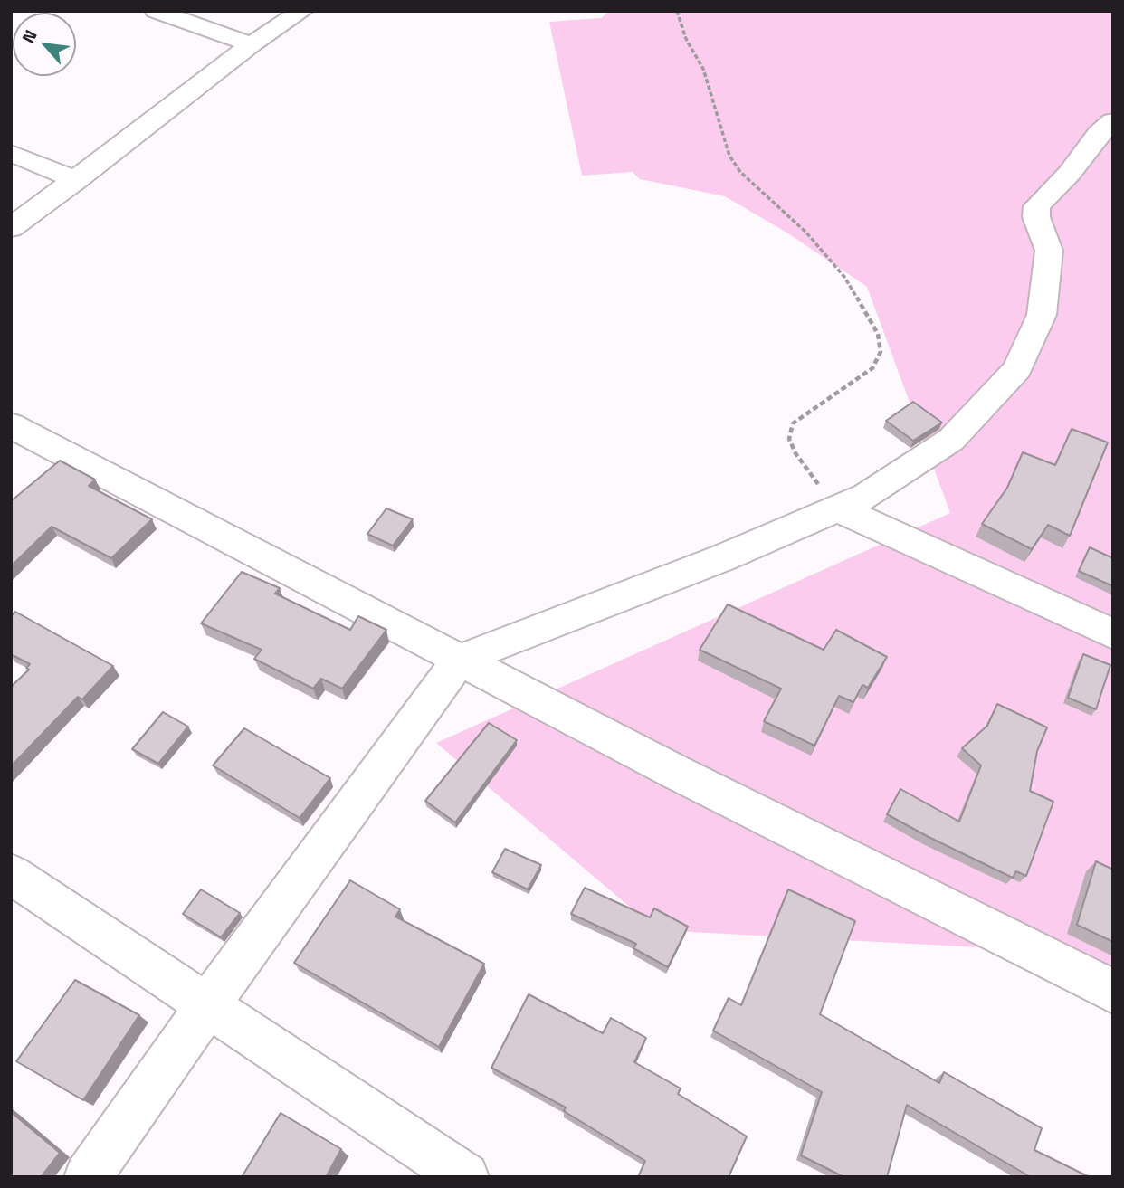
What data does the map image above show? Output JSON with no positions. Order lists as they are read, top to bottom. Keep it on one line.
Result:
{"north":"top left"}
